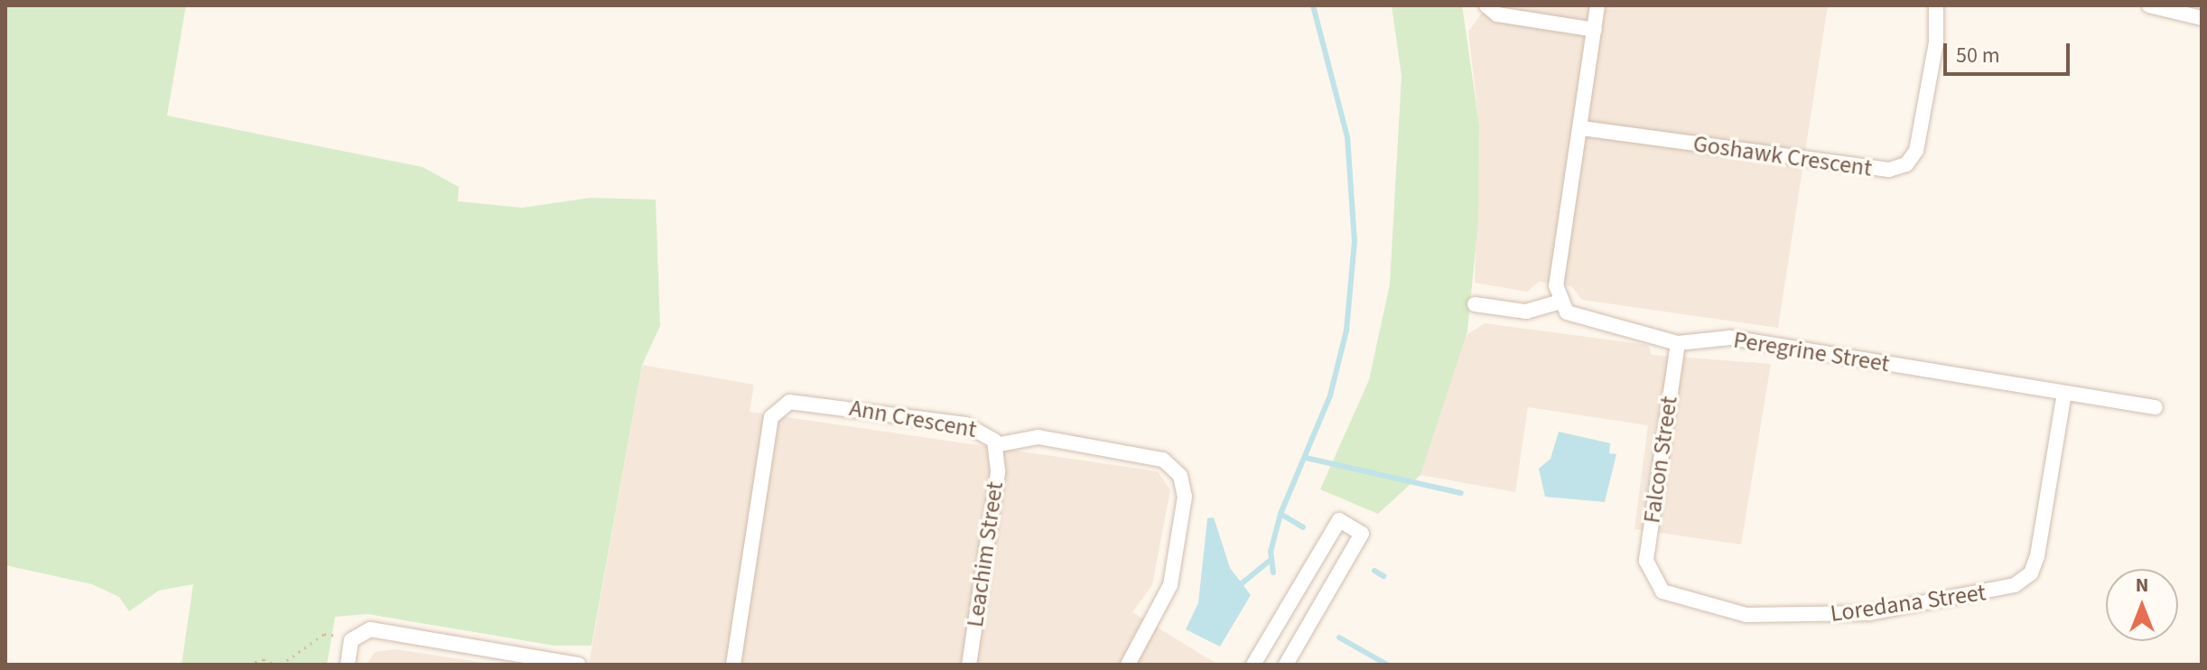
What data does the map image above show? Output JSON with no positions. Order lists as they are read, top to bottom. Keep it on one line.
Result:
{"streets":{"street":["Goshawk Crescent","Peregrine Street","Ann Crescent","Falcon Street","Leachim Street","Loredana Street"]},"crossings":[["Peregrine Street","Falcon Street"],["Peregrine Street","Loredana Street"],["Ann Crescent","Leachim Street"],["Falcon Street","Loredana Street"]],"scale_bar":"50 m","north":"top"}
